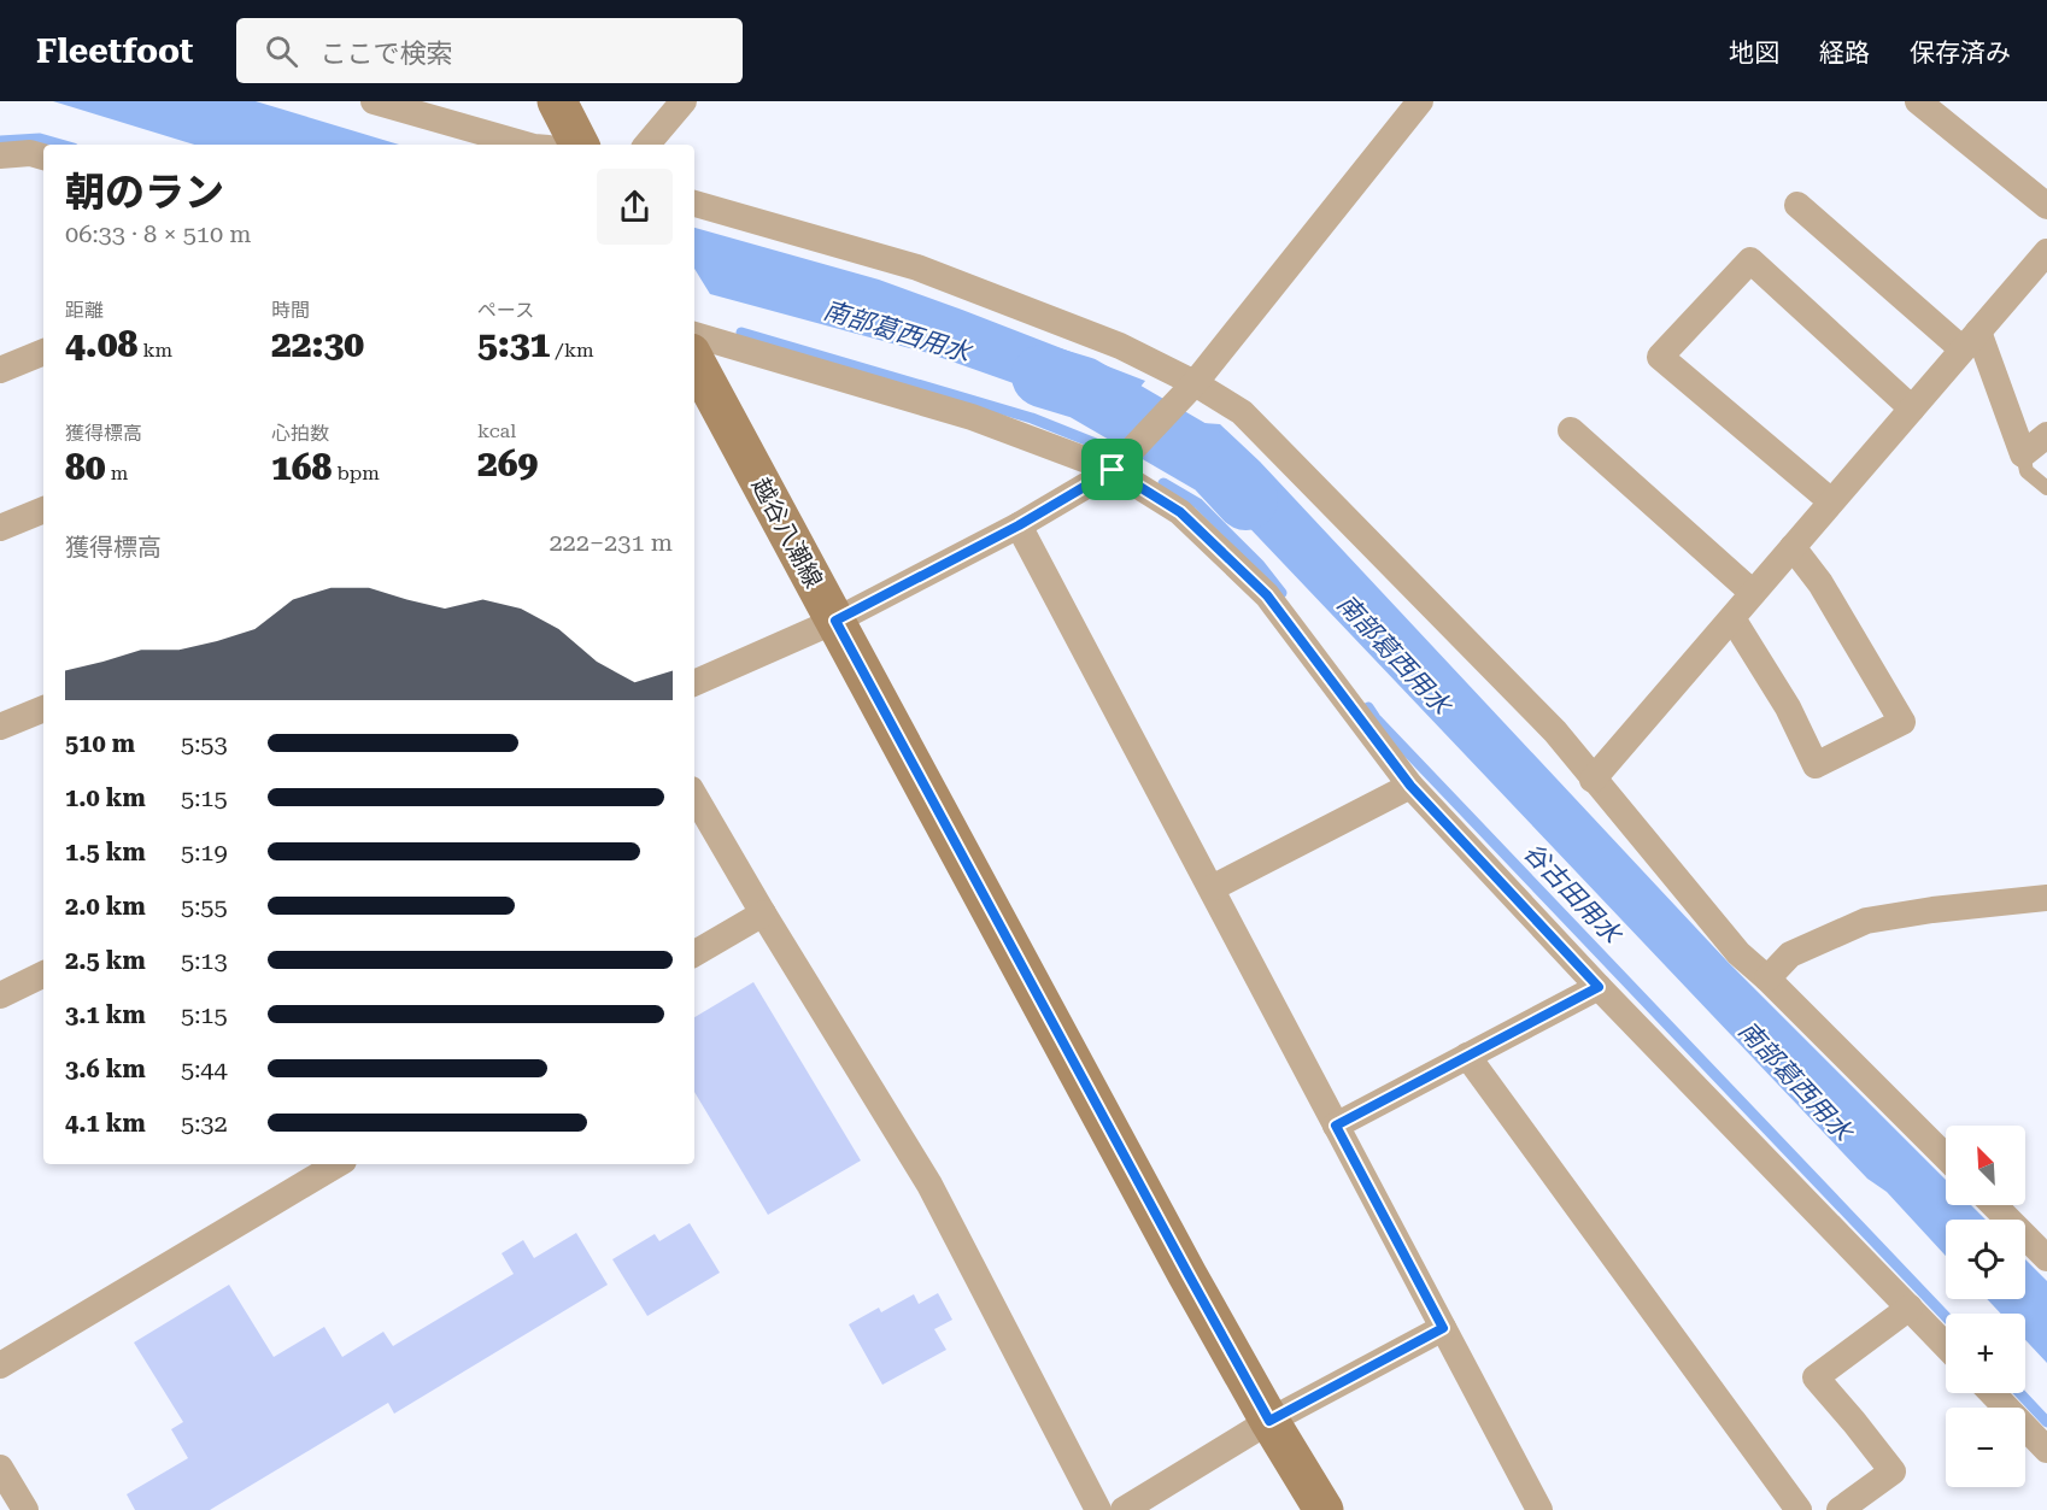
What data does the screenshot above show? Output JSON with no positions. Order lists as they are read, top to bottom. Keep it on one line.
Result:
{"streets":{"main road":["越谷八潮線"]},"water":["南部葛西用水","谷古田用水"],"north":"top left","page":{"header":"Fleetfoot","search":"ここで検索","nav":["地図","経路","保存済み"],"heading":["朝のラン","06:33 · 8 × 510 m"],"stats":[["距離","4.08 km"],["時間","22:30"],["ペース","5:31 /km"],["獲得標高","80 m"],["心拍数","168 bpm"],["kcal","269"]],"chart":["獲得標高","222–231 m"],"list":[{"name":"510 m","note":"5:53"},{"name":"1.0 km","note":"5:15"},{"name":"1.5 km","note":"5:19"},{"name":"2.0 km","note":"5:55"},{"name":"2.5 km","note":"5:13"},{"name":"3.1 km","note":"5:15"},{"name":"3.6 km","note":"5:44"},{"name":"4.1 km","note":"5:32"}],"map_buttons":["+","−"]}}
